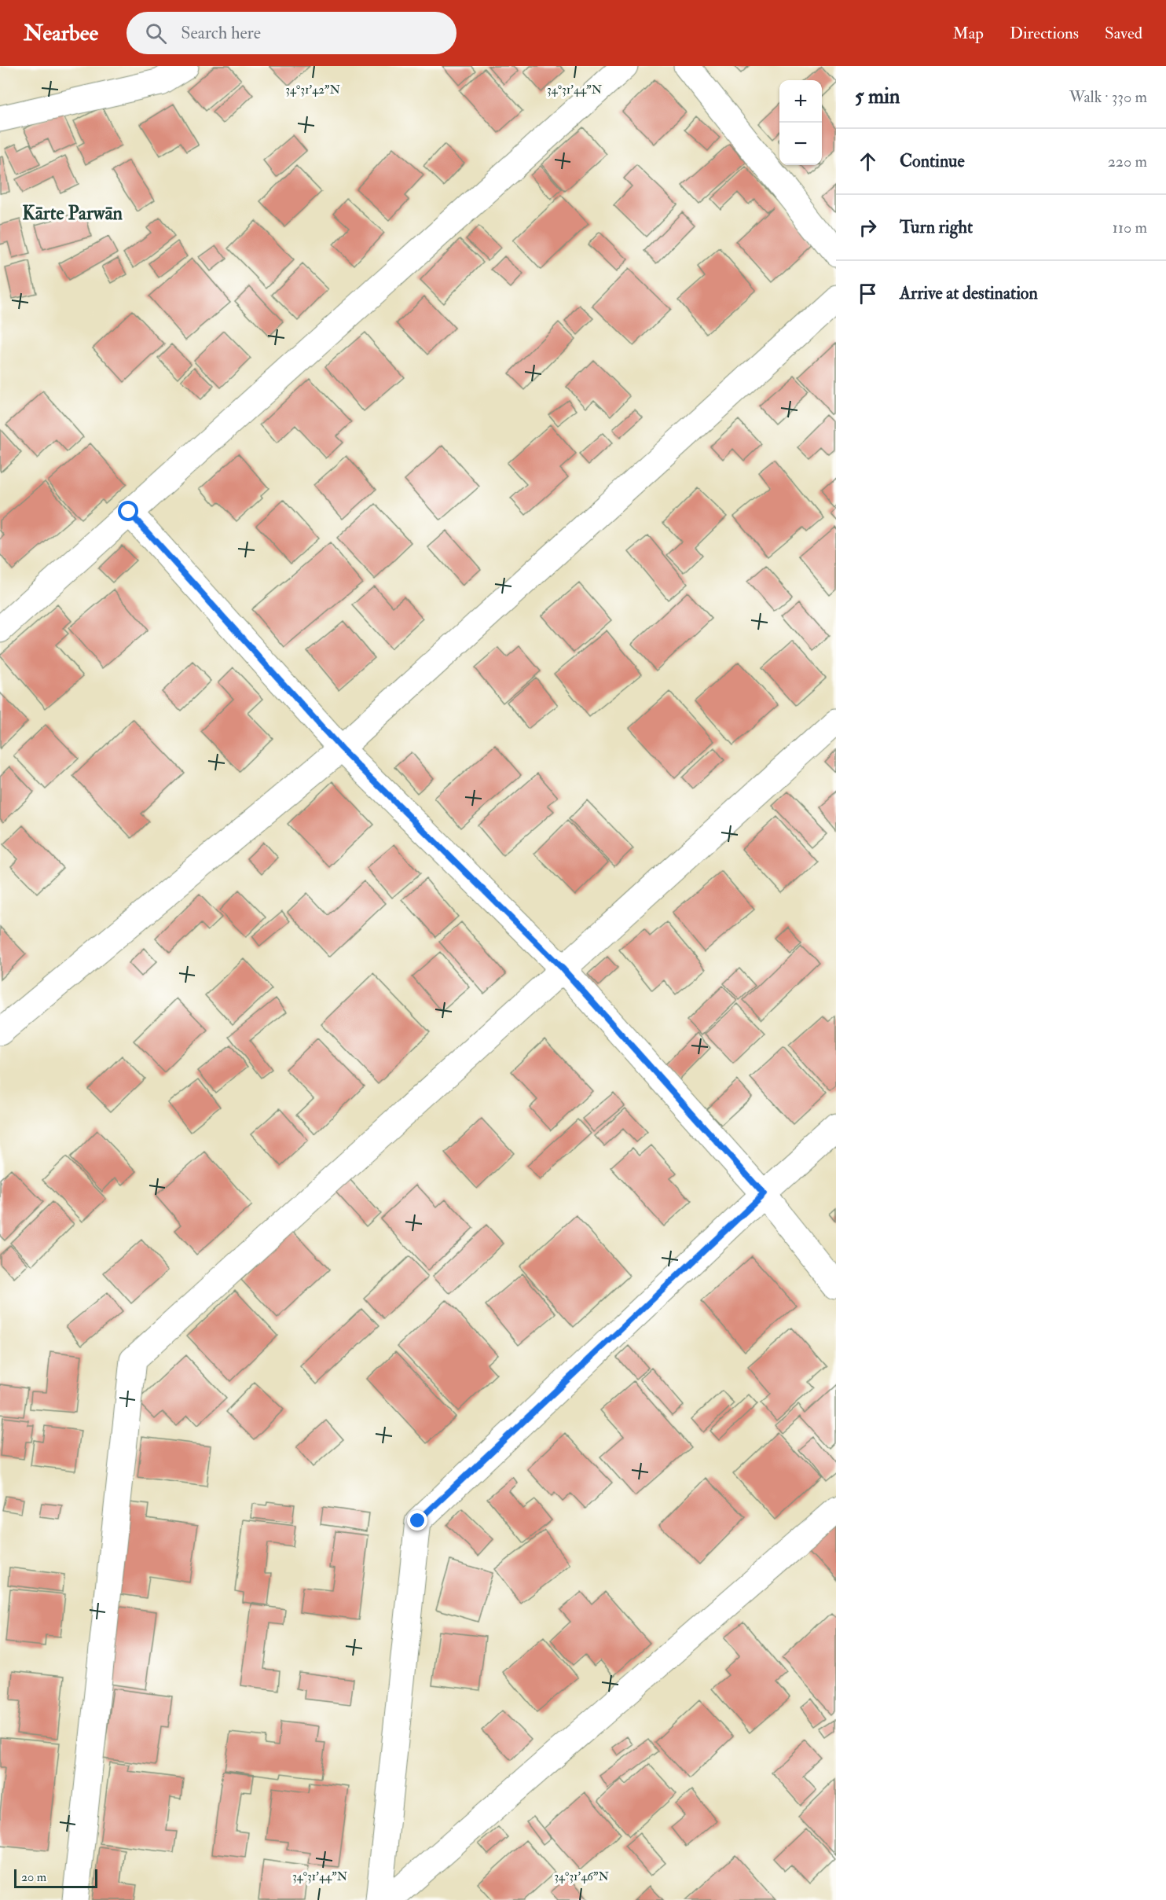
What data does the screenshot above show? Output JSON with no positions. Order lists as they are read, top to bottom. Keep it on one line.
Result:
{"districts":["Kārte Parwān"],"scale_bar":"20 m","page":{"header":"Nearbee","search":"Search here","nav":["Map","Directions","Saved"],"heading":["5 min","Walk · 330 m"],"map_buttons":["+","−"],"list":[["Continue","220 m"],["Turn right","110 m"],"Arrive at destination"],"scale":"20 m"},"coordinates":["34°31'42\"N","34°31'44\"N","34°31'46\"N"]}
